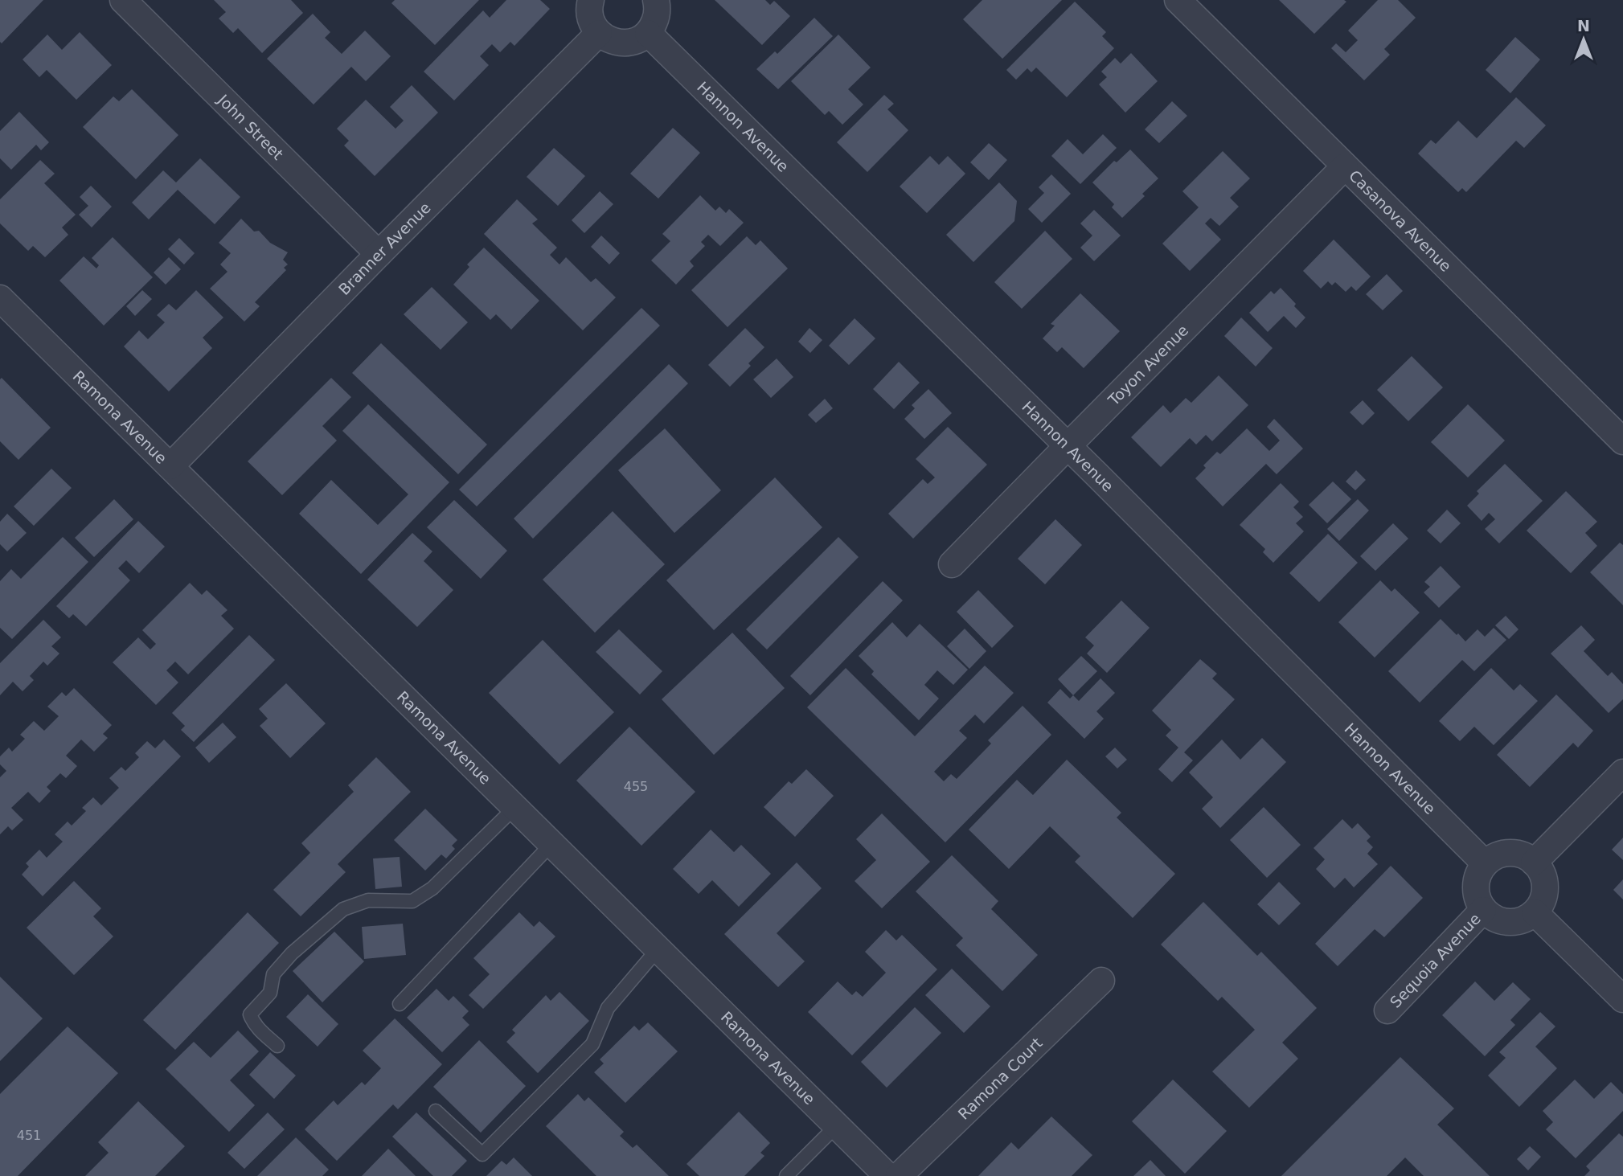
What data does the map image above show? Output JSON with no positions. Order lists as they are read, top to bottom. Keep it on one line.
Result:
{"streets":{"street":["John Street","Hannon Avenue","Casanova Avenue","Branner Avenue","Toyon Avenue","Ramona Avenue","Sequoia Avenue","Ramona Court"]},"crossings":[["John Street","Branner Avenue"],["Hannon Avenue","Toyon Avenue"],["Hannon Avenue","Sequoia Avenue"],["Casanova Avenue","Toyon Avenue"],["Branner Avenue","Ramona Avenue"]],"house_numbers":["455","451"],"north":"top"}
